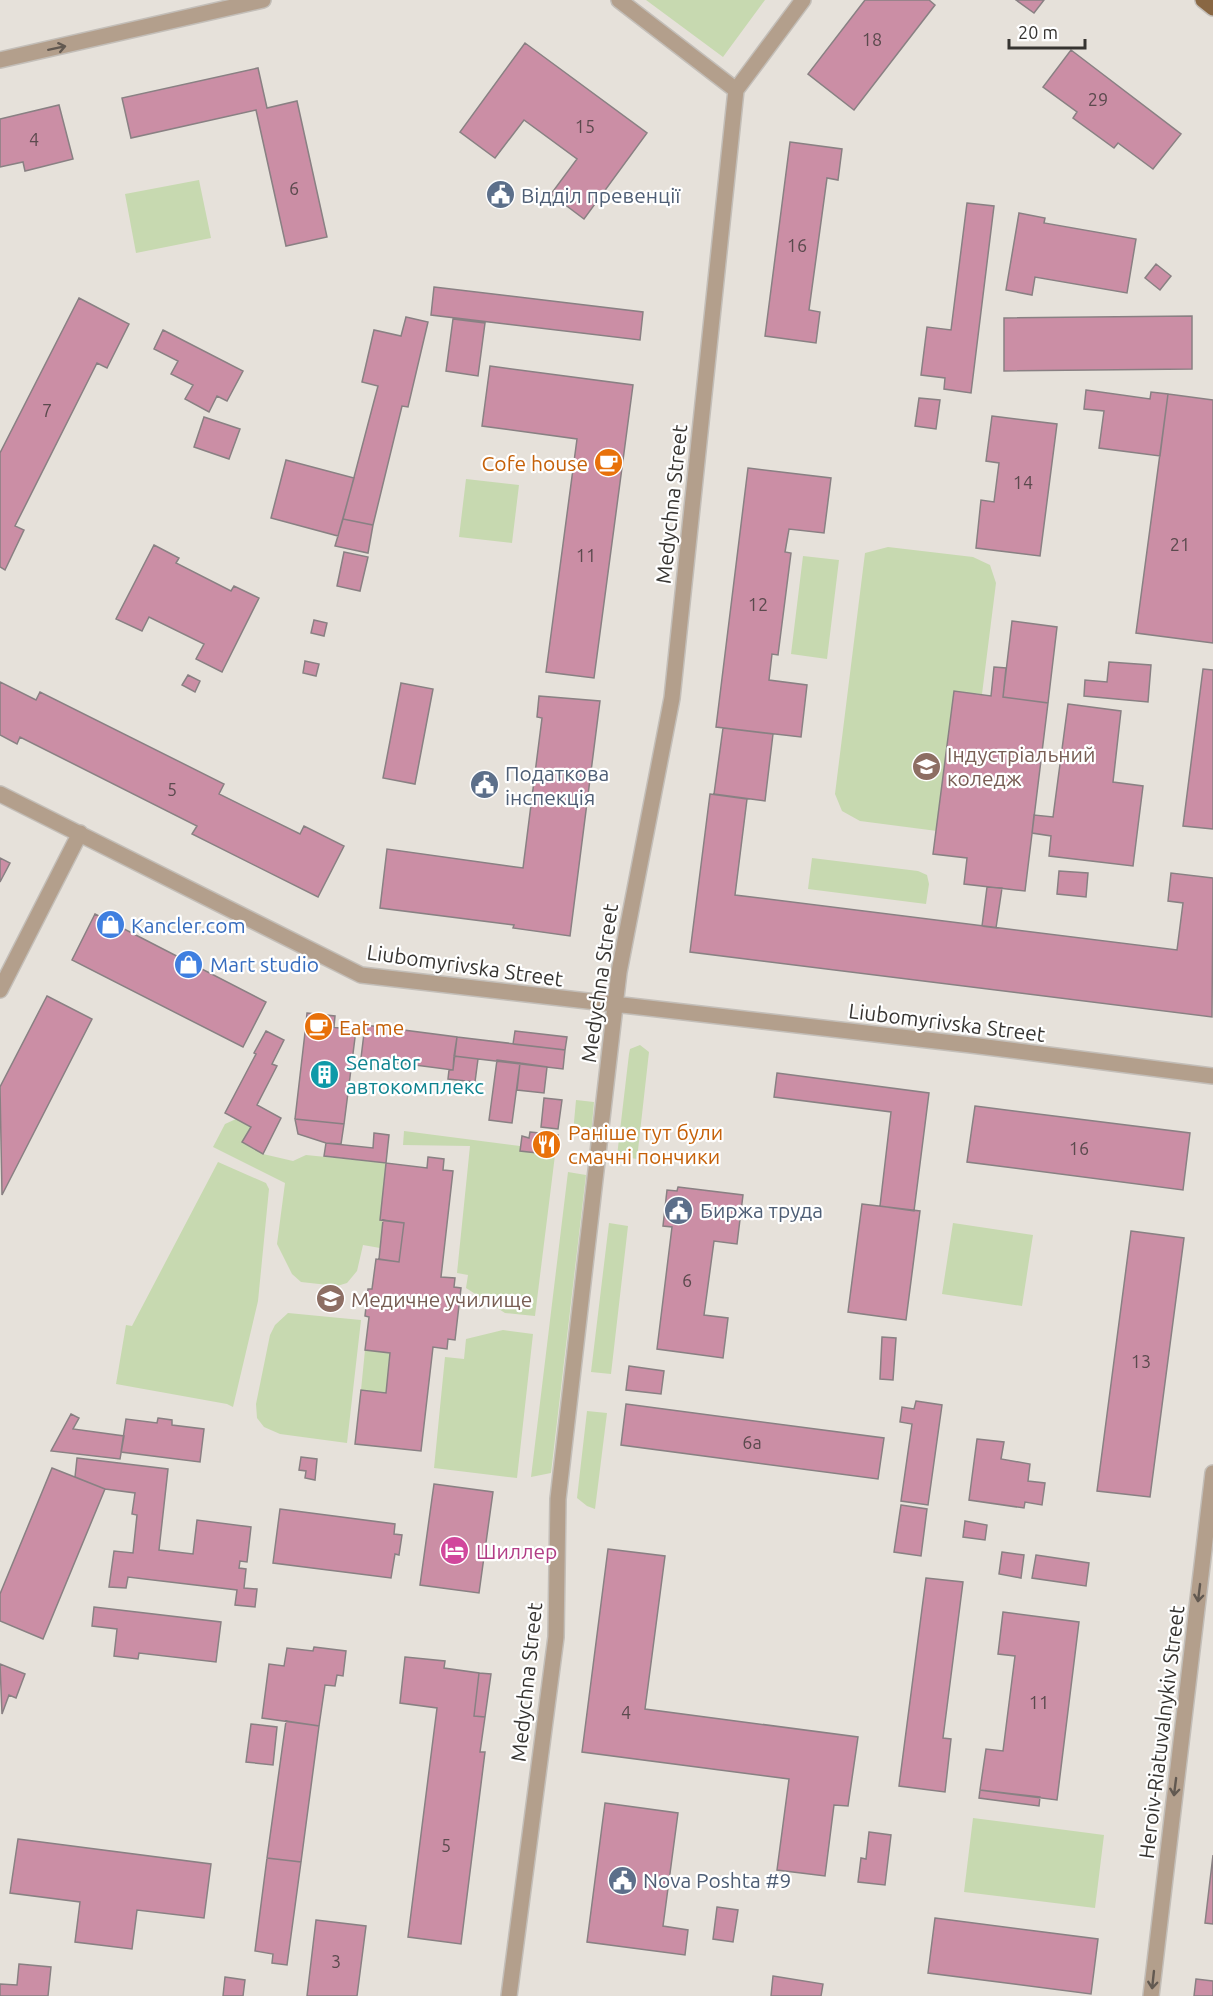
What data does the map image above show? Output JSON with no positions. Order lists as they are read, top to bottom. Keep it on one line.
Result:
{"streets":{"street":["Medychna Street","Liubomyrivska Street","Heroiv-Riatuvalnykiv Street"]},"crossings":[["Medychna Street","Liubomyrivska Street"]],"one_way":["Heroiv-Riatuvalnykiv Street"],"places":{"public building":["Відділ превенції","Податкова інспекція","Биржа труда","Nova Poshta #9"],"cafe":["Cofe house","Eat me"],"school or university":["Індустріальний коледж","Медичне училище"],"shop":["Kancler.com","Mart studio"],"building":["Senator автокомплекс"],"restaurant":["Раніше тут були смачні пончики"],"hotel":["Шиллер"]},"house_numbers":["18","29","15","4","6","16","7","14","21","11","12","5","16","6","13","6а","11","4","5","3"],"scale_bar":"20 m"}
